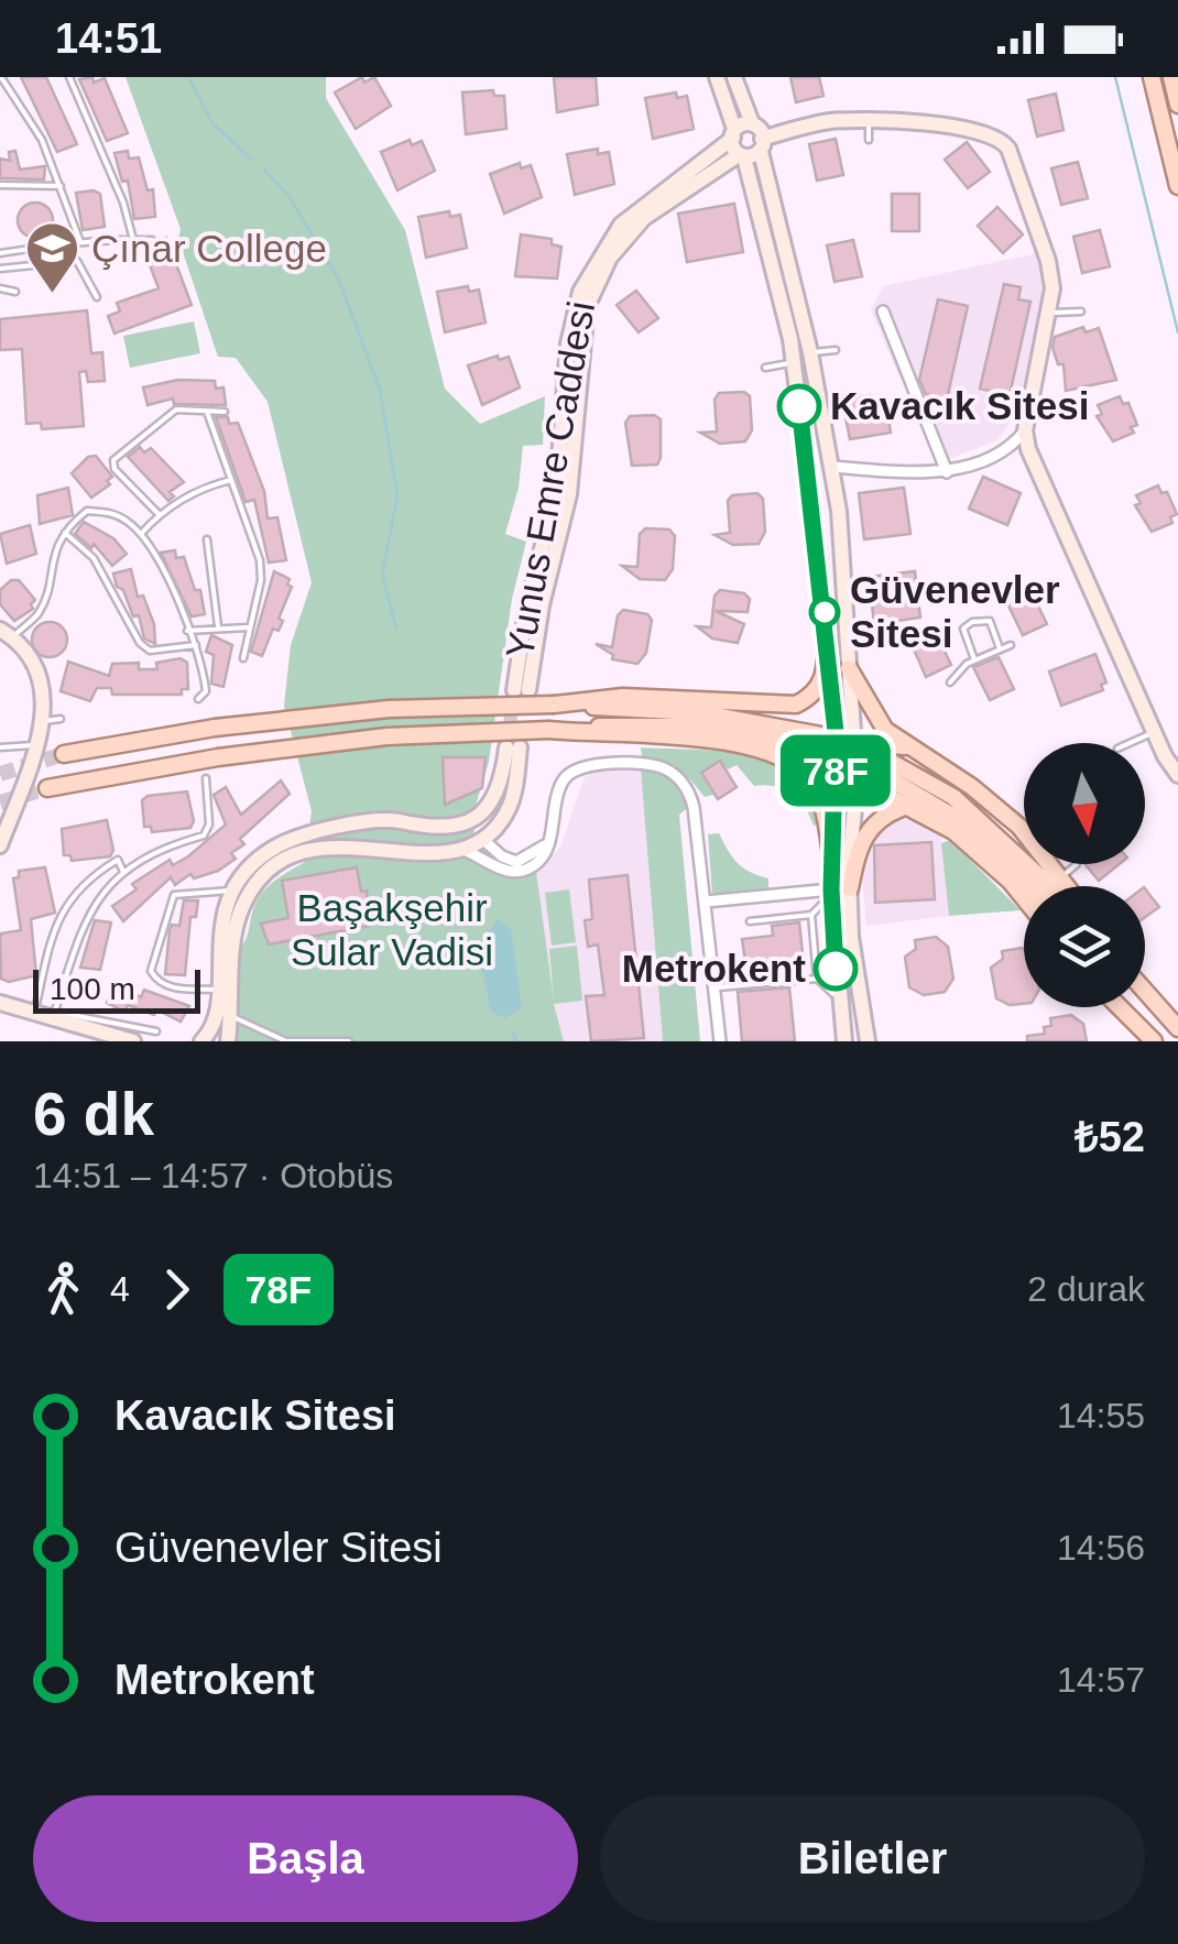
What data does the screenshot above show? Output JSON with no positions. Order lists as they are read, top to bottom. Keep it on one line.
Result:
{"streets":{"street":["Yunus Emre Caddesi"]},"parks":["Başakşehir Sular Vadisi"],"places":{"school or university":["Çınar College"],"other":["Kavacık Sitesi","Güvenevler Sitesi","Metrokent"]},"lines":["bus line 78F"],"scale_bar":"100 m","north":"bottom","page":{"status":"14:51","on_map":"78F","scale":"100 m","heading":["6 dk","14:51 – 14:57 · Otobüs","₺52"],"legs":["4","78F","2 durak"],"list":[{"name":"Kavacık Sitesi","value":"14:55"},{"name":"Güvenevler Sitesi","value":"14:56"},{"name":"Metrokent","value":"14:57"}],"buttons":["Başla","Biletler"]}}
